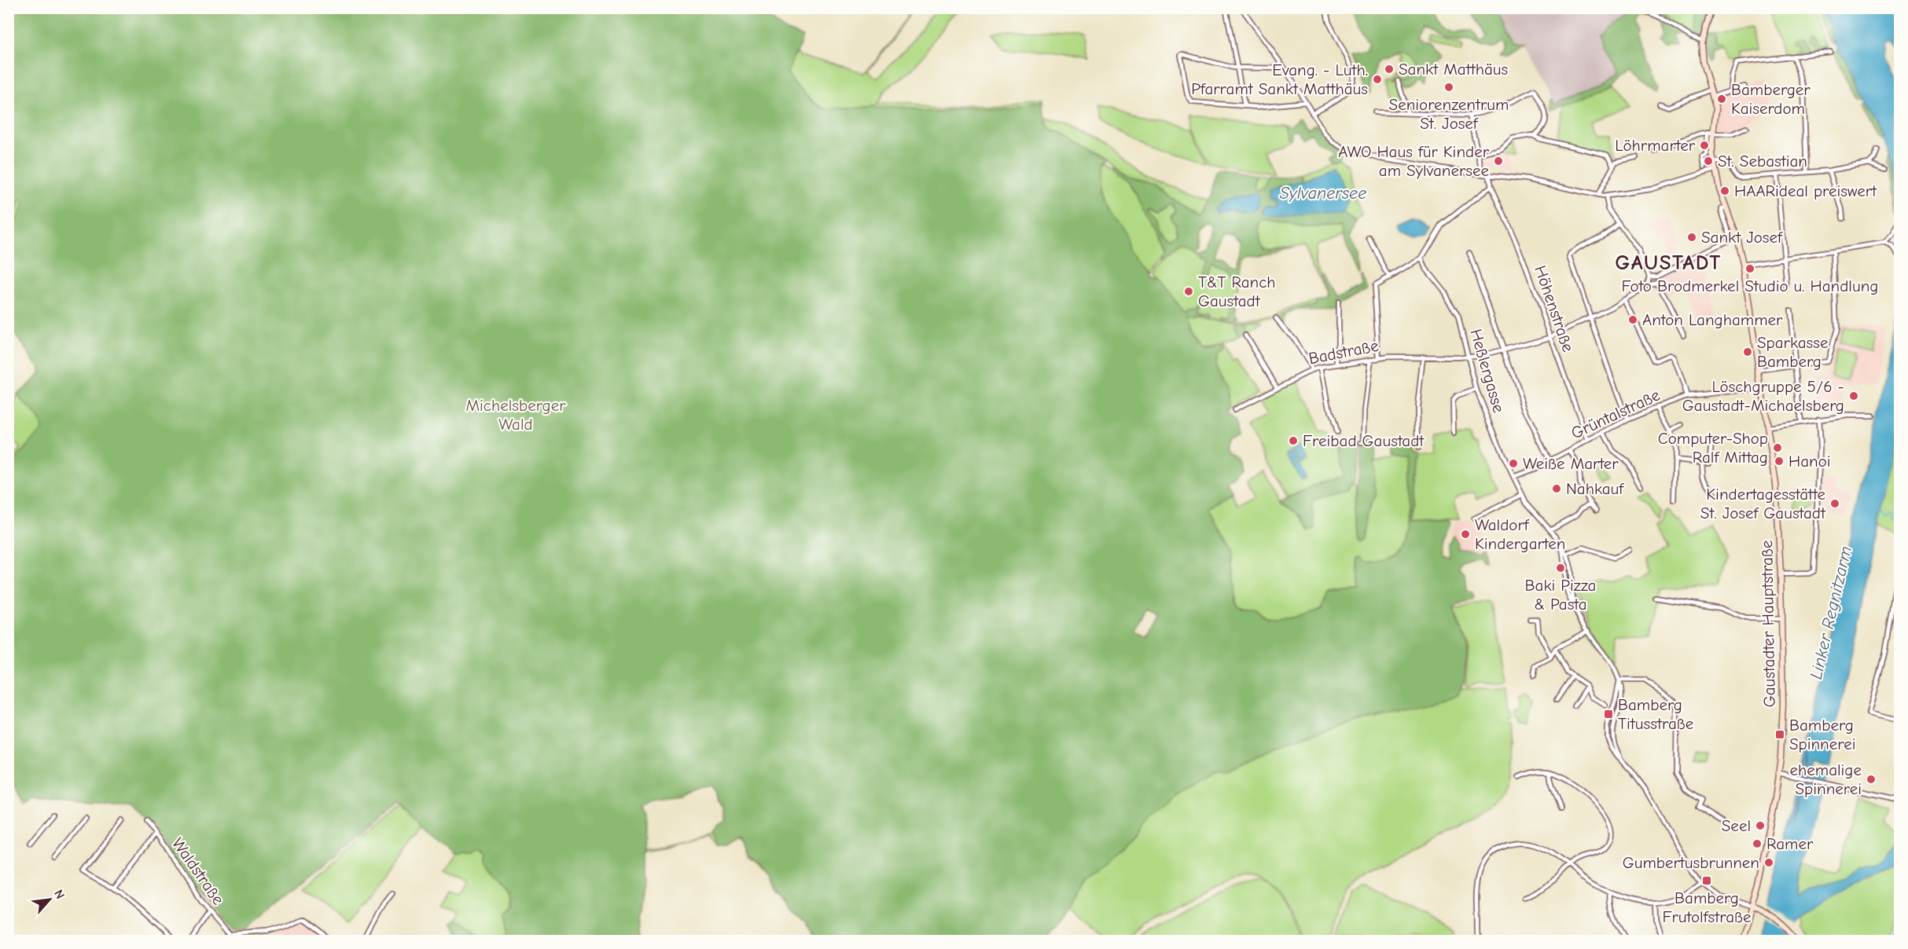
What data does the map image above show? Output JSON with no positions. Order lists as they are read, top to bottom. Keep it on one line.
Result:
{"streets":{"street":["Höhenstraße","Badstraße","Heßlergasse","Grüntalstraße","Gaustadter Hauptstraße","Waldstraße"]},"crossings":[["Höhenstraße","Badstraße"],["Höhenstraße","Grüntalstraße"],["Badstraße","Heßlergasse"],["Heßlergasse","Grüntalstraße"],["Grüntalstraße","Gaustadter Hauptstraße"]],"districts":["GAUSTADT"],"water":["Sylvanersee","Linker Regnitzarm"],"parks":["Michelsberger Wald"],"places":{"other":["Sankt Matthäus","Evang. - Luth. Pfarramt Sankt Matthäus","Seniorenzentrum St. Josef","Bamberger Kaiserdom","Löhrmarter","AWO Haus für Kinder am Sylvanersee","St. Sebastian","HAARideal preiswert","Sankt Josef","Foto Brodmerkel Studio u. Handlung","T&T Ranch Gaustadt","Anton Langhammer","Sparkasse Bamberg","Löschgruppe 5/6 - Gaustadt-Michaelsberg","Freibad Gaustadt","Computer-Shop Ralf Mittag","Hanoi","Weiße Marter","Nahkauf","Kindertagesstätte St. Josef Gaustadt","Waldorf Kindergarten","Baki Pizza & Pasta","ehemalige Spinnerei","Seel","Ramer","Gumbertusbrunnen"],"transit":["Bamberg Titusstraße","Bamberg Spinnerei","Bamberg Frutolfstraße"]},"north":"top right"}
